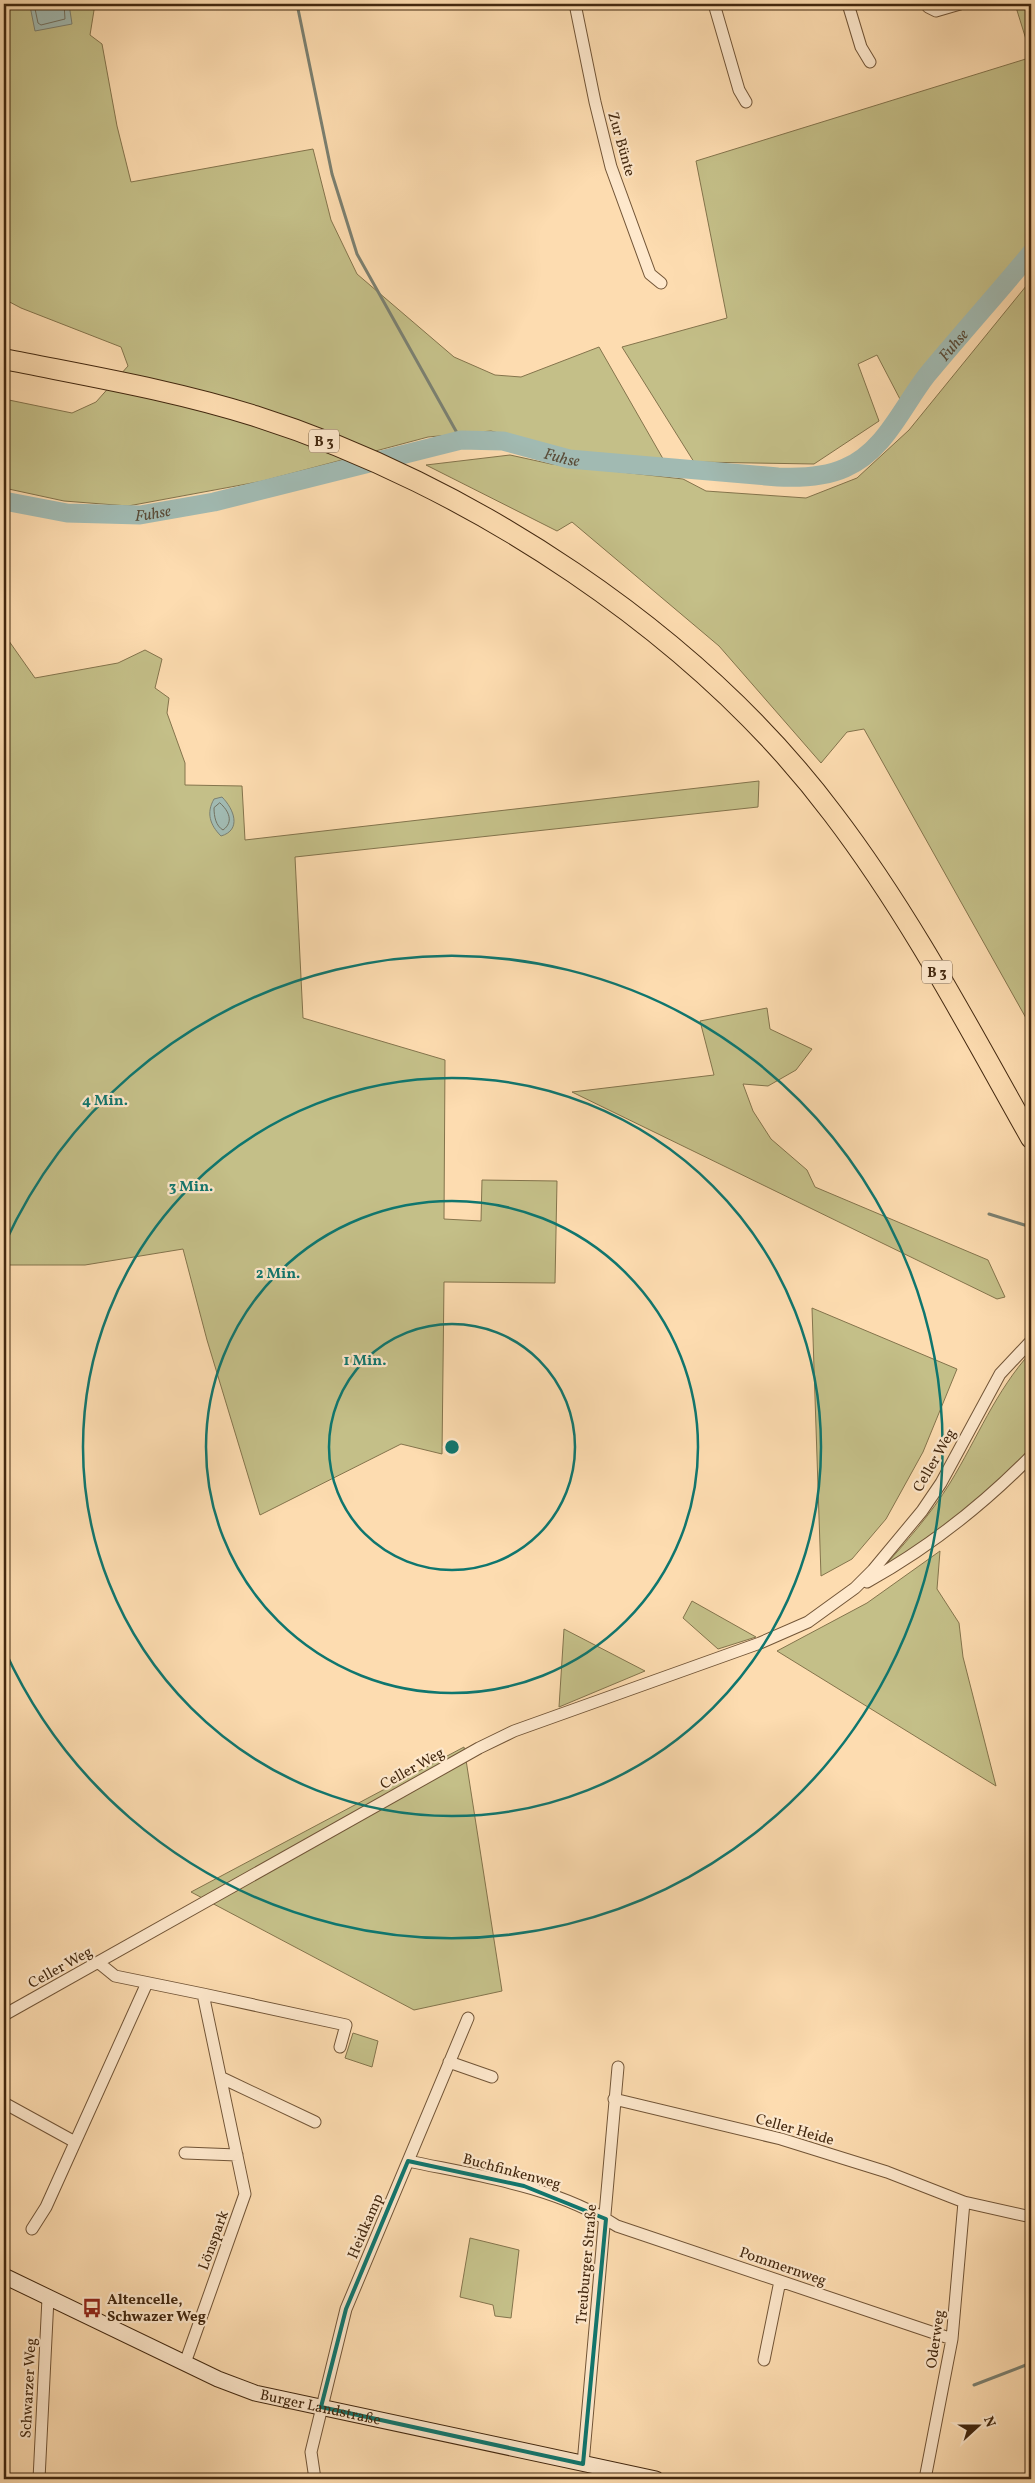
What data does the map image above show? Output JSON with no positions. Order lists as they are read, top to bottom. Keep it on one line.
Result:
{"streets":{"highway":["B 3"],"street":["Zur Bünte","Celler Weg","Celler Heide","Buchfinkenweg","Heidkamp","Lönspark","Treuburger Straße","Pommernweg","Oderweg","Schwarzer Weg","Burger Landstraße"]},"crossings":[["Celler Heide","Treuburger Straße"],["Celler Heide","Oderweg"],["Buchfinkenweg","Heidkamp"],["Buchfinkenweg","Treuburger Straße"],["Buchfinkenweg","Pommernweg"],["Heidkamp","Burger Landstraße"],["Lönspark","Burger Landstraße"],["Treuburger Straße","Pommernweg"],["Treuburger Straße","Burger Landstraße"],["Pommernweg","Oderweg"],["Schwarzer Weg","Burger Landstraße"]],"water":["Fuhse"],"places":{"bus stop":["Altencelle, Schwazer Weg"]},"north":"right","rings":["4 Min.","3 Min.","2 Min.","1 Min."]}
